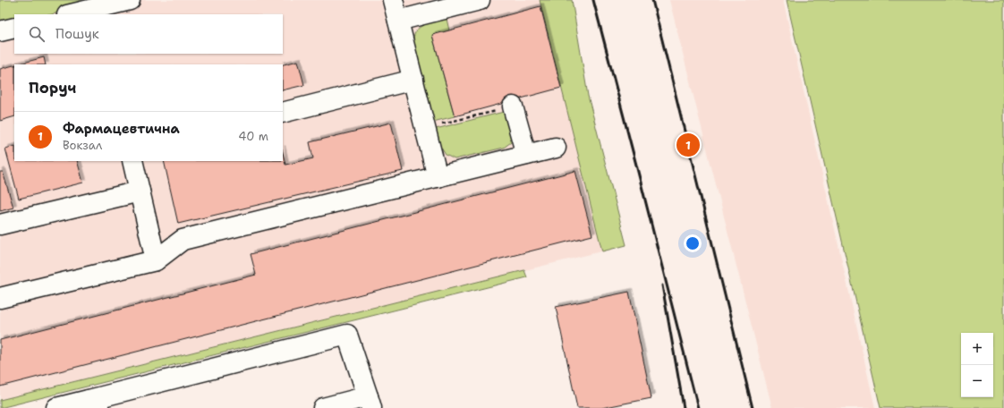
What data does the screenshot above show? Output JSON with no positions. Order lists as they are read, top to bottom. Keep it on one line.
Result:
{"page":{"search":"Пошук","heading":"Поруч","list":[{"mark":"1","name":"Фармацевтична","note":"Вокзал","value":"40 m"}],"pins":"1","map_buttons":["+","−"]}}
